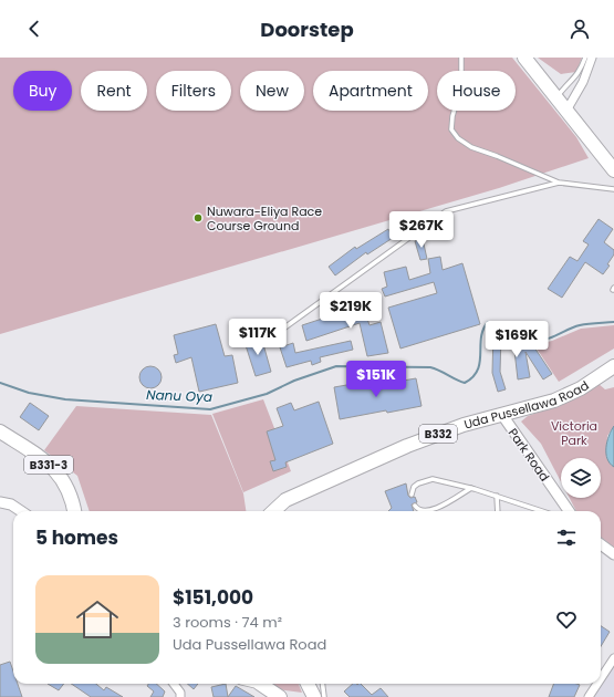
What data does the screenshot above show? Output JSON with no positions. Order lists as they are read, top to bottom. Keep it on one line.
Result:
{"streets":{"main road":["Uda Pussellawa Road","B332","B331-3"],"street":["Park Road"]},"crossings":[["Uda Pussellawa Road","Park Road"]],"water":["Nanu Oya"],"parks":["Victoria Park"],"places":["Nuwara-Eliya Race Course Ground"],"page":{"header":"Doorstep","chip":["Buy","Rent","Filters","New","Apartment","House"],"price":["$267K","$219K","$117K","$169K","$151K"],"heading":"5 homes","list":[{"name":"$151,000","note":"3 rooms · 74 m² · Uda Pussellawa Road"}]}}
